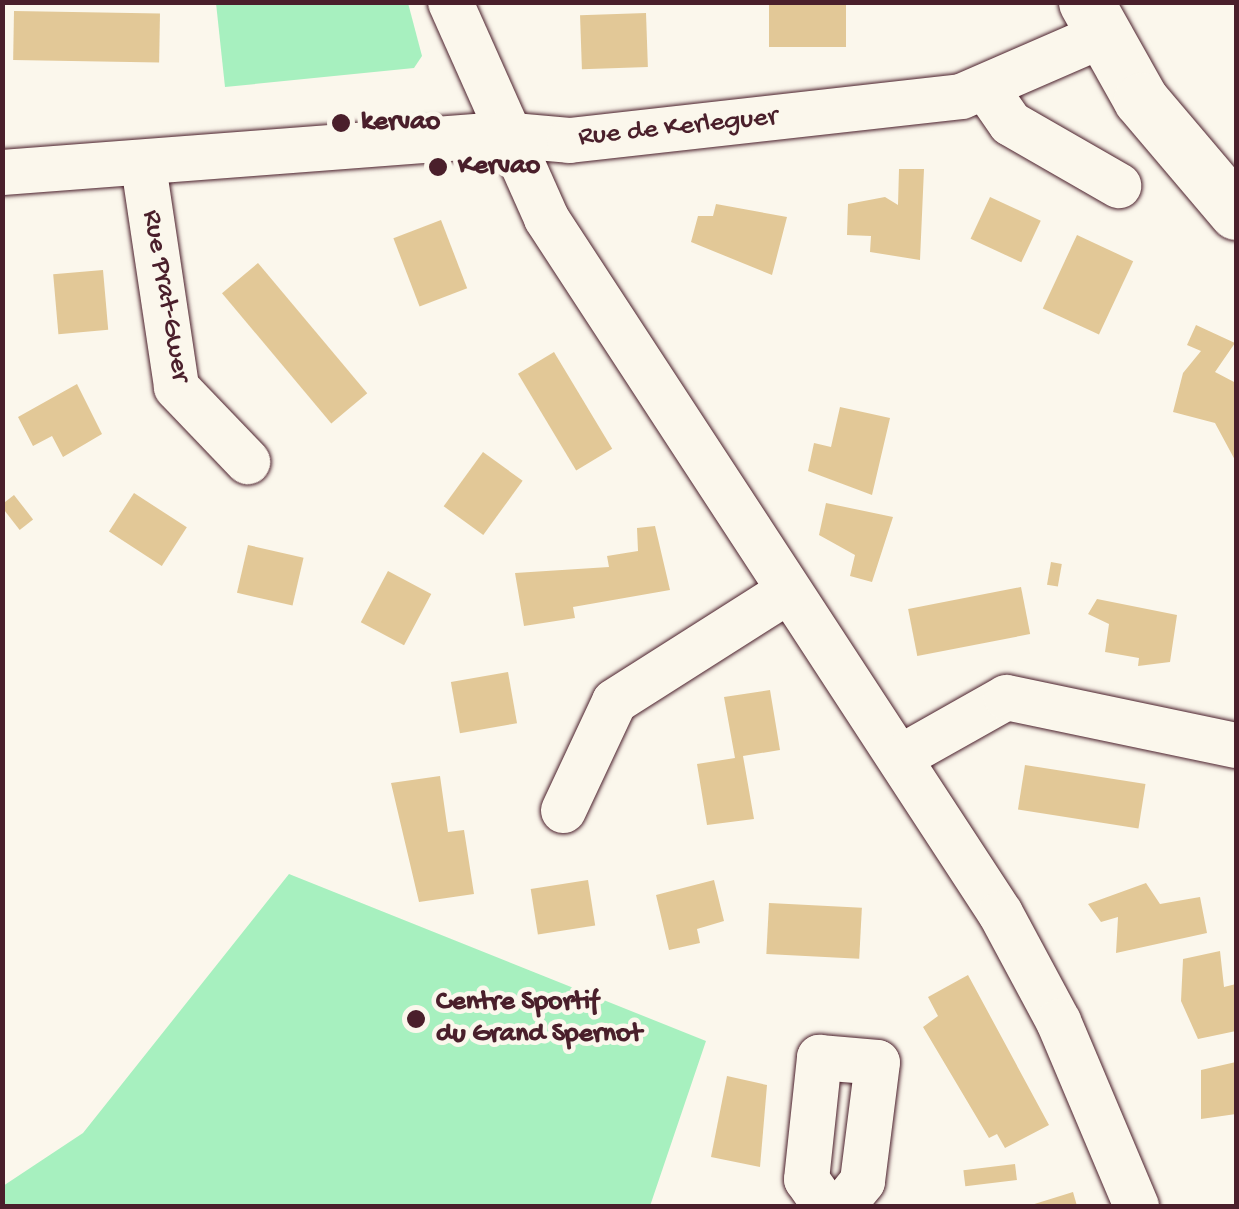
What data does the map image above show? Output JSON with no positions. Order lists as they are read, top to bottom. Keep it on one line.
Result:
{"streets":{"street":["Rue de Kerleguer","Rue Prat-Gwer"]},"crossings":[["Rue de Kerleguer","Rue Prat-Gwer"]],"places":["kervao","Kervao","Centre Sportif du Grand Spernot"]}
